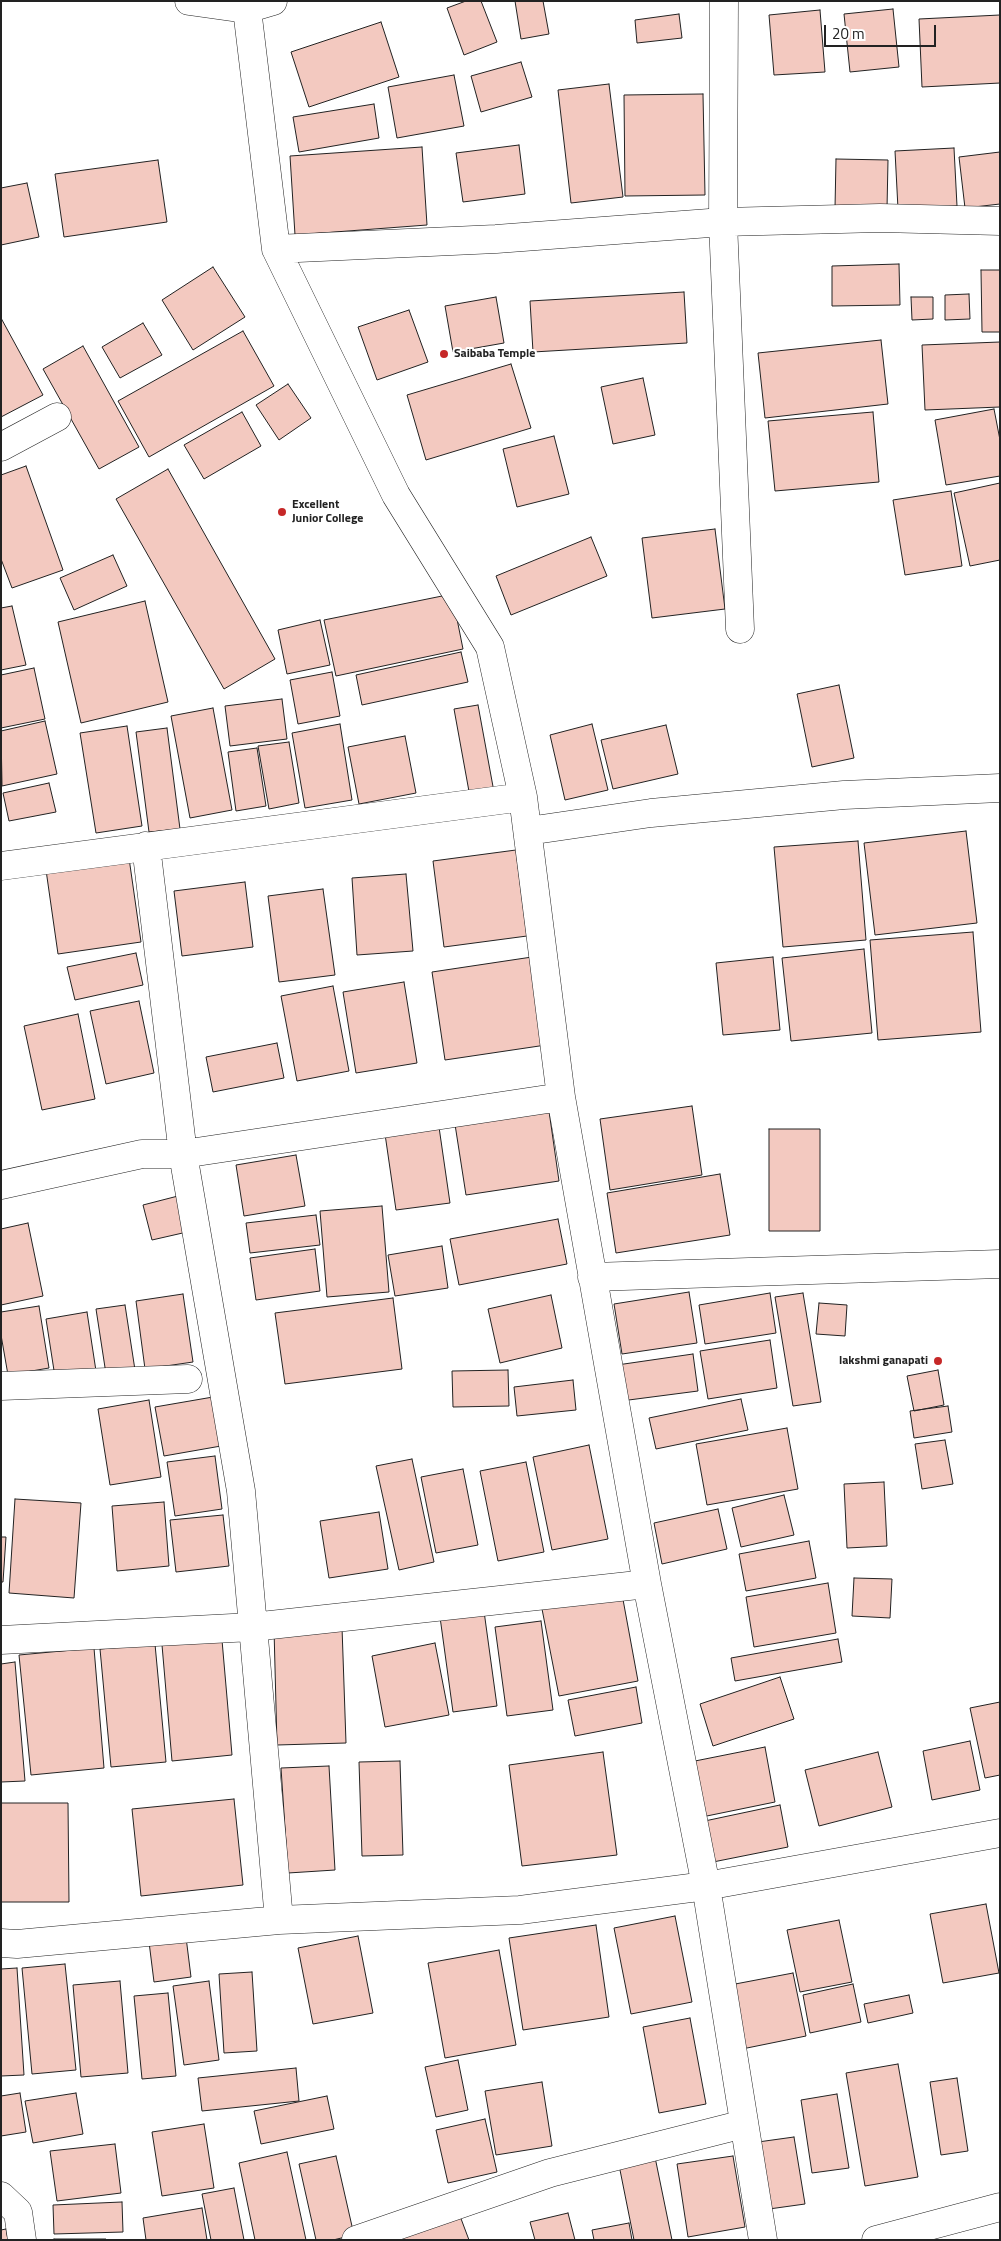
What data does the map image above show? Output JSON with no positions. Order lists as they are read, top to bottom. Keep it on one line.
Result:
{"places":["Saibaba Temple","Excellent Junior College","lakshmi ganapati"],"scale_bar":"20 m"}
